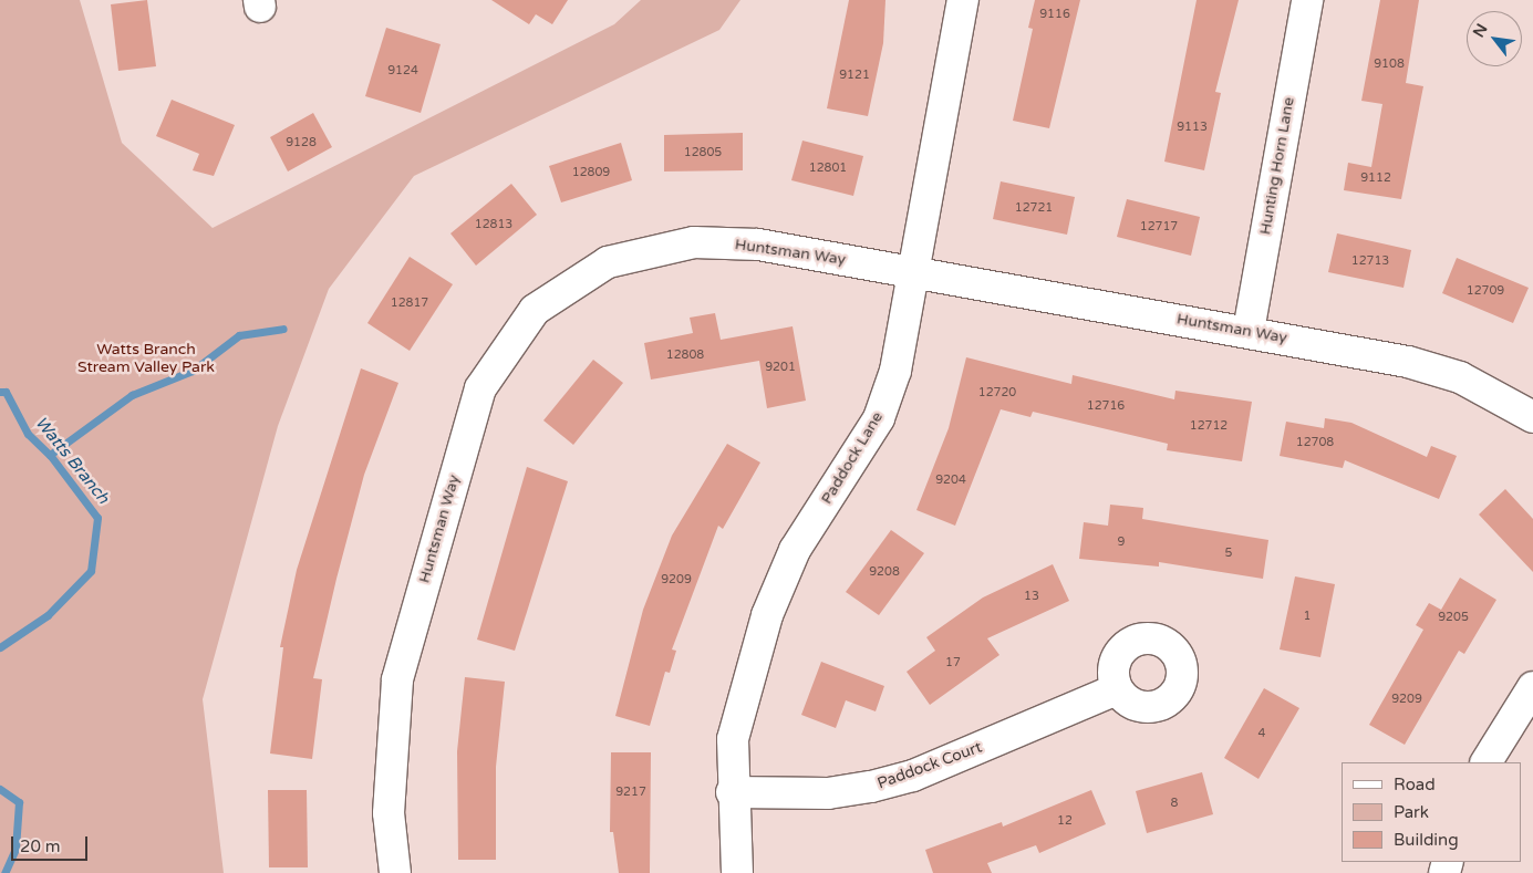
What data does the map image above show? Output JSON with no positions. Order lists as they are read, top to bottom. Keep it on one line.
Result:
{"streets":{"street":["Hunting Horn Lane","Huntsman Way","Paddock Lane","Paddock Court"]},"crossings":[["Hunting Horn Lane","Huntsman Way"],["Huntsman Way","Paddock Lane"],["Paddock Lane","Paddock Court"]],"water":["Watts Branch"],"parks":["Watts Branch Stream Valley Park"],"house_numbers":["9116","9108","9124","9121","9113","9128","12805","12801","12809","9112","12721","12813","12717","12713","12709","12817","12808","9201","12720","12716","12712","12708","9204","9","5","9208","9209","13","1","9205","17","9209","4","9217","8","12"],"legend":["Road","Park","Building"],"scale_bar":"20 m","north":"top left"}
